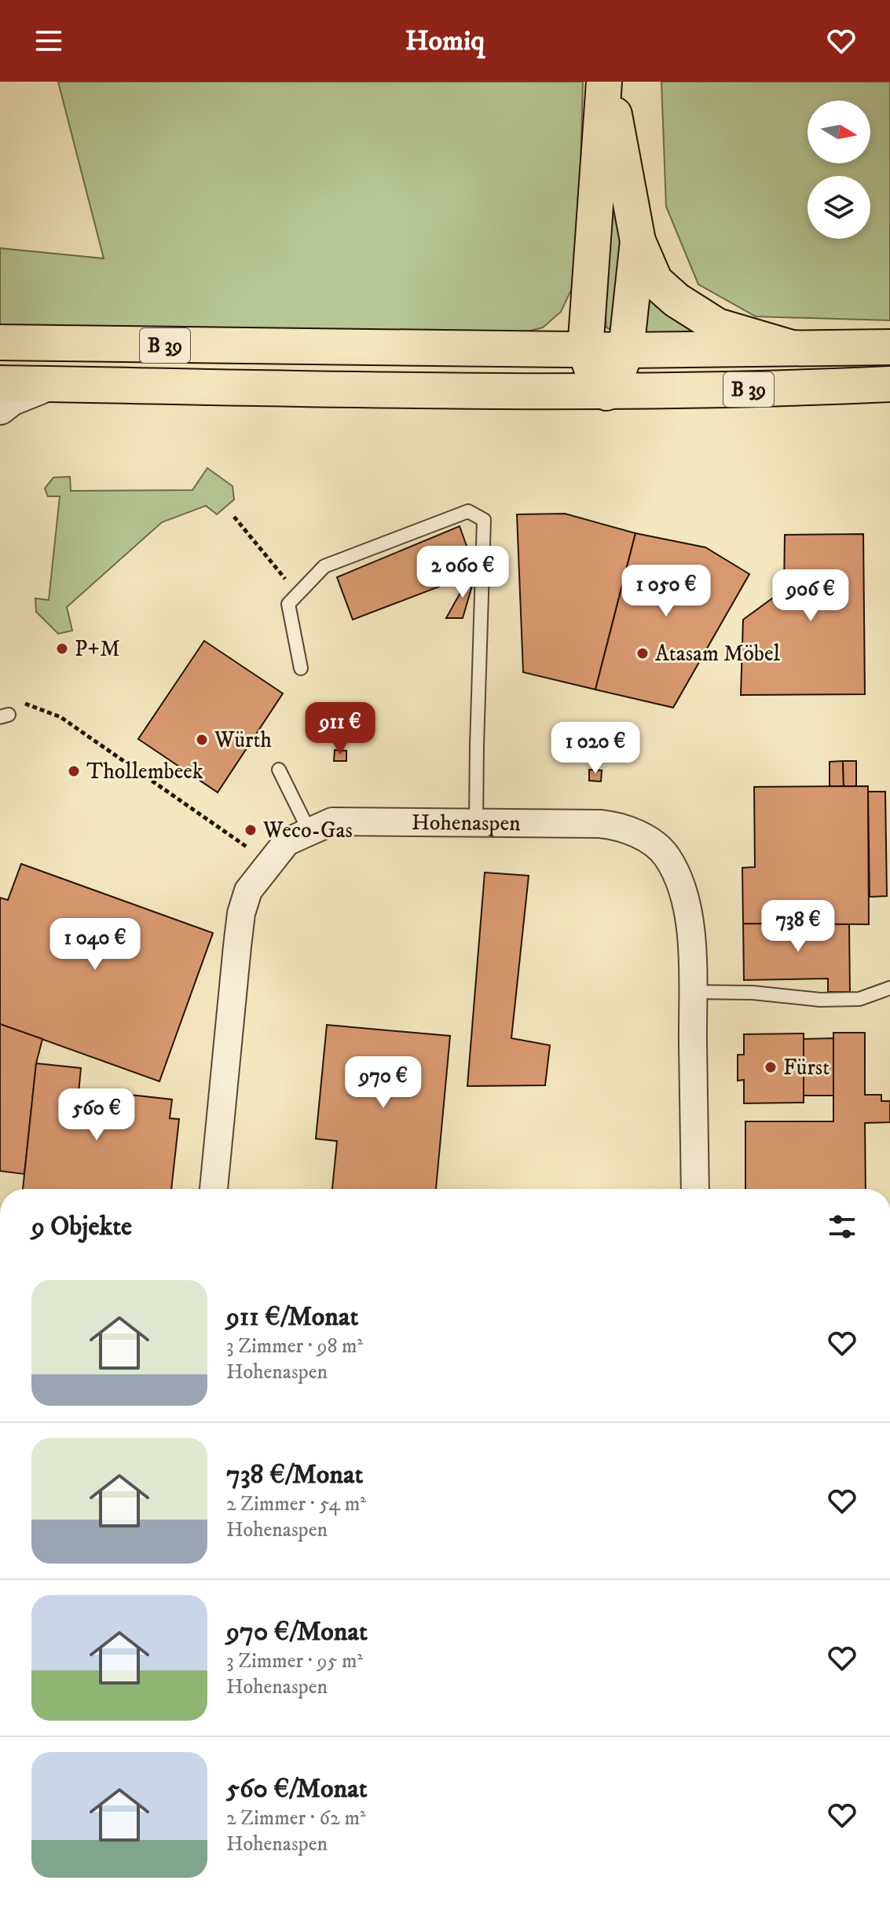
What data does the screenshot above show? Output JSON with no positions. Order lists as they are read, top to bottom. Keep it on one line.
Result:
{"streets":{"main road":["B 39"],"street":["Hohenaspen"]},"places":["P+M","Atasam Möbel","Würth","Thollembeek","Weco-Gas","Fürst"],"north":"right","page":{"header":"Homiq","price":["2 060 €","1 050 €","906 €","911 €","1 020 €","738 €","1 040 €","970 €","560 €"],"heading":"9 Objekte","list":[{"name":"911 €/Monat","note":"3 Zimmer · 98 m² · Hohenaspen"},{"name":"738 €/Monat","note":"2 Zimmer · 54 m² · Hohenaspen"},{"name":"970 €/Monat","note":"3 Zimmer · 95 m² · Hohenaspen"},{"name":"560 €/Monat","note":"2 Zimmer · 62 m² · Hohenaspen"}]}}
